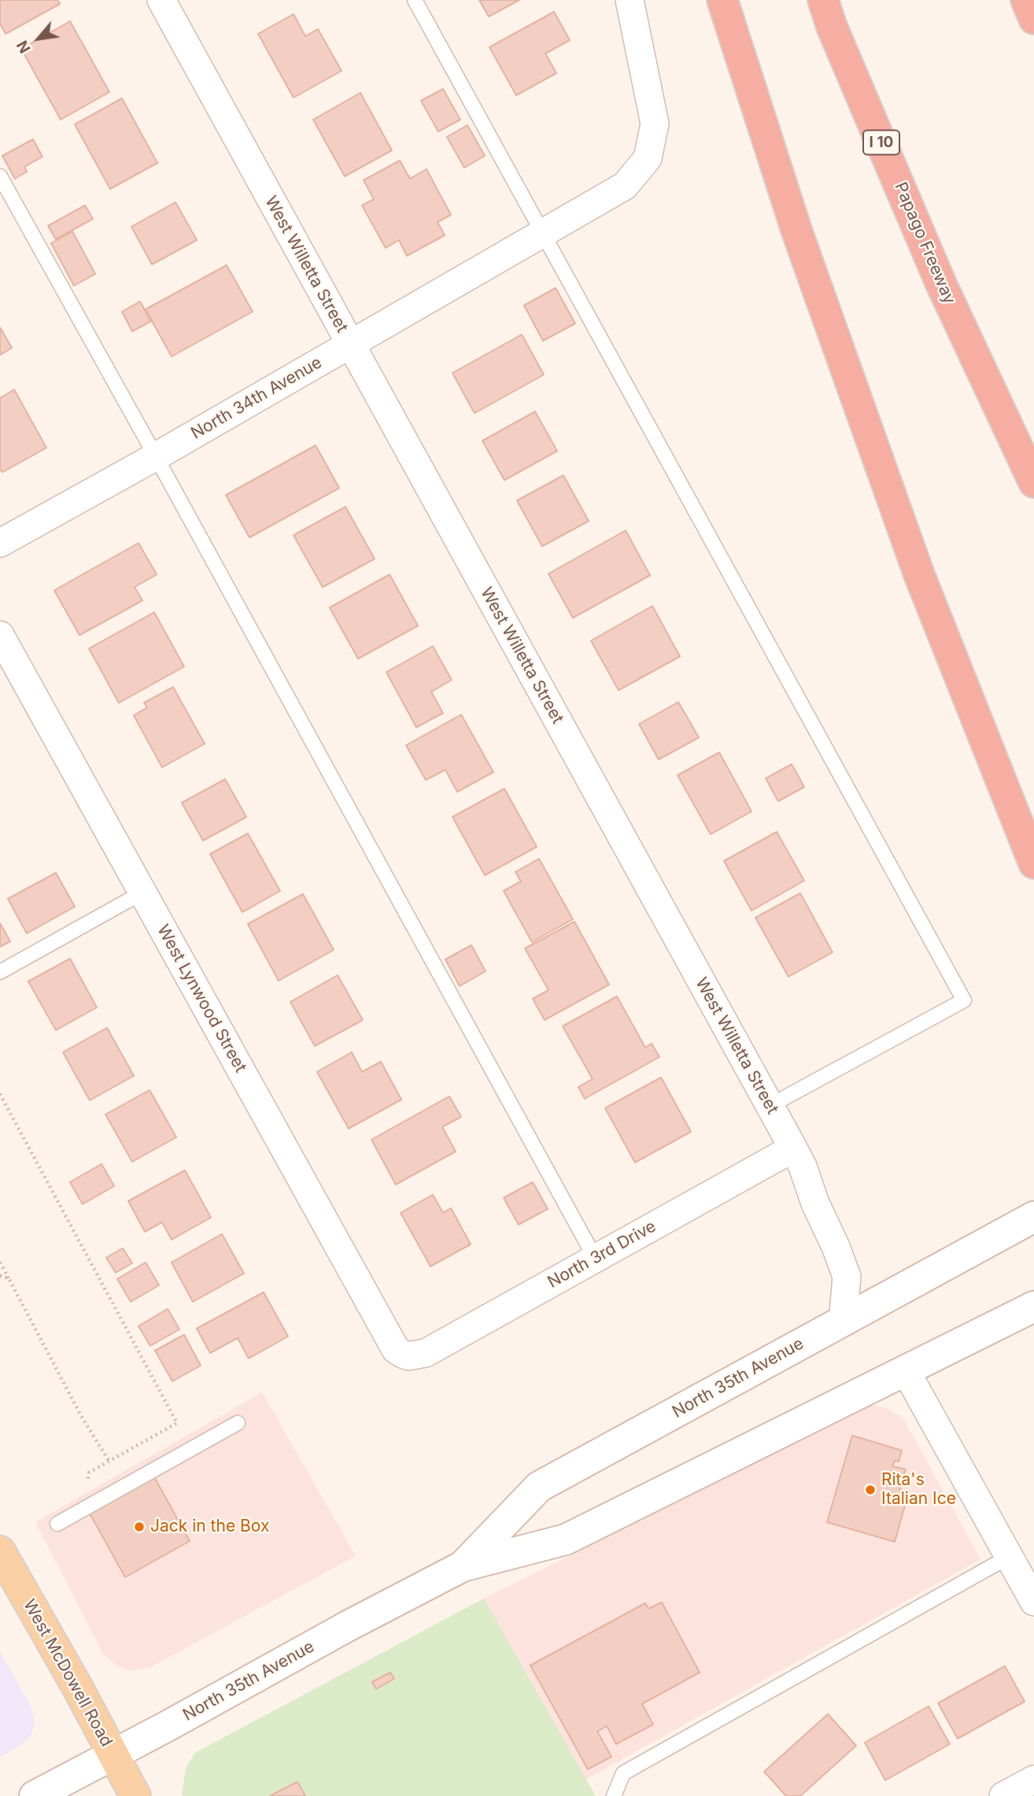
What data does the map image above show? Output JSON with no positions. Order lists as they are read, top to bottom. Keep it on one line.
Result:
{"streets":{"highway":["I 10","Papago Freeway"],"main road":["North 35th Avenue","West McDowell Road"],"street":["West Willetta Street","North 34th Avenue","West Lynwood Street","North 3rd Drive"]},"crossings":[["West Willetta Street","North 34th Avenue"],["West Willetta Street","North 3rd Drive"],["West Willetta Street","North 35th Avenue"],["West Lynwood Street","North 3rd Drive"],["North 35th Avenue","West McDowell Road"]],"places":["Rita's Italian Ice","Jack in the Box"],"north":"bottom left"}
